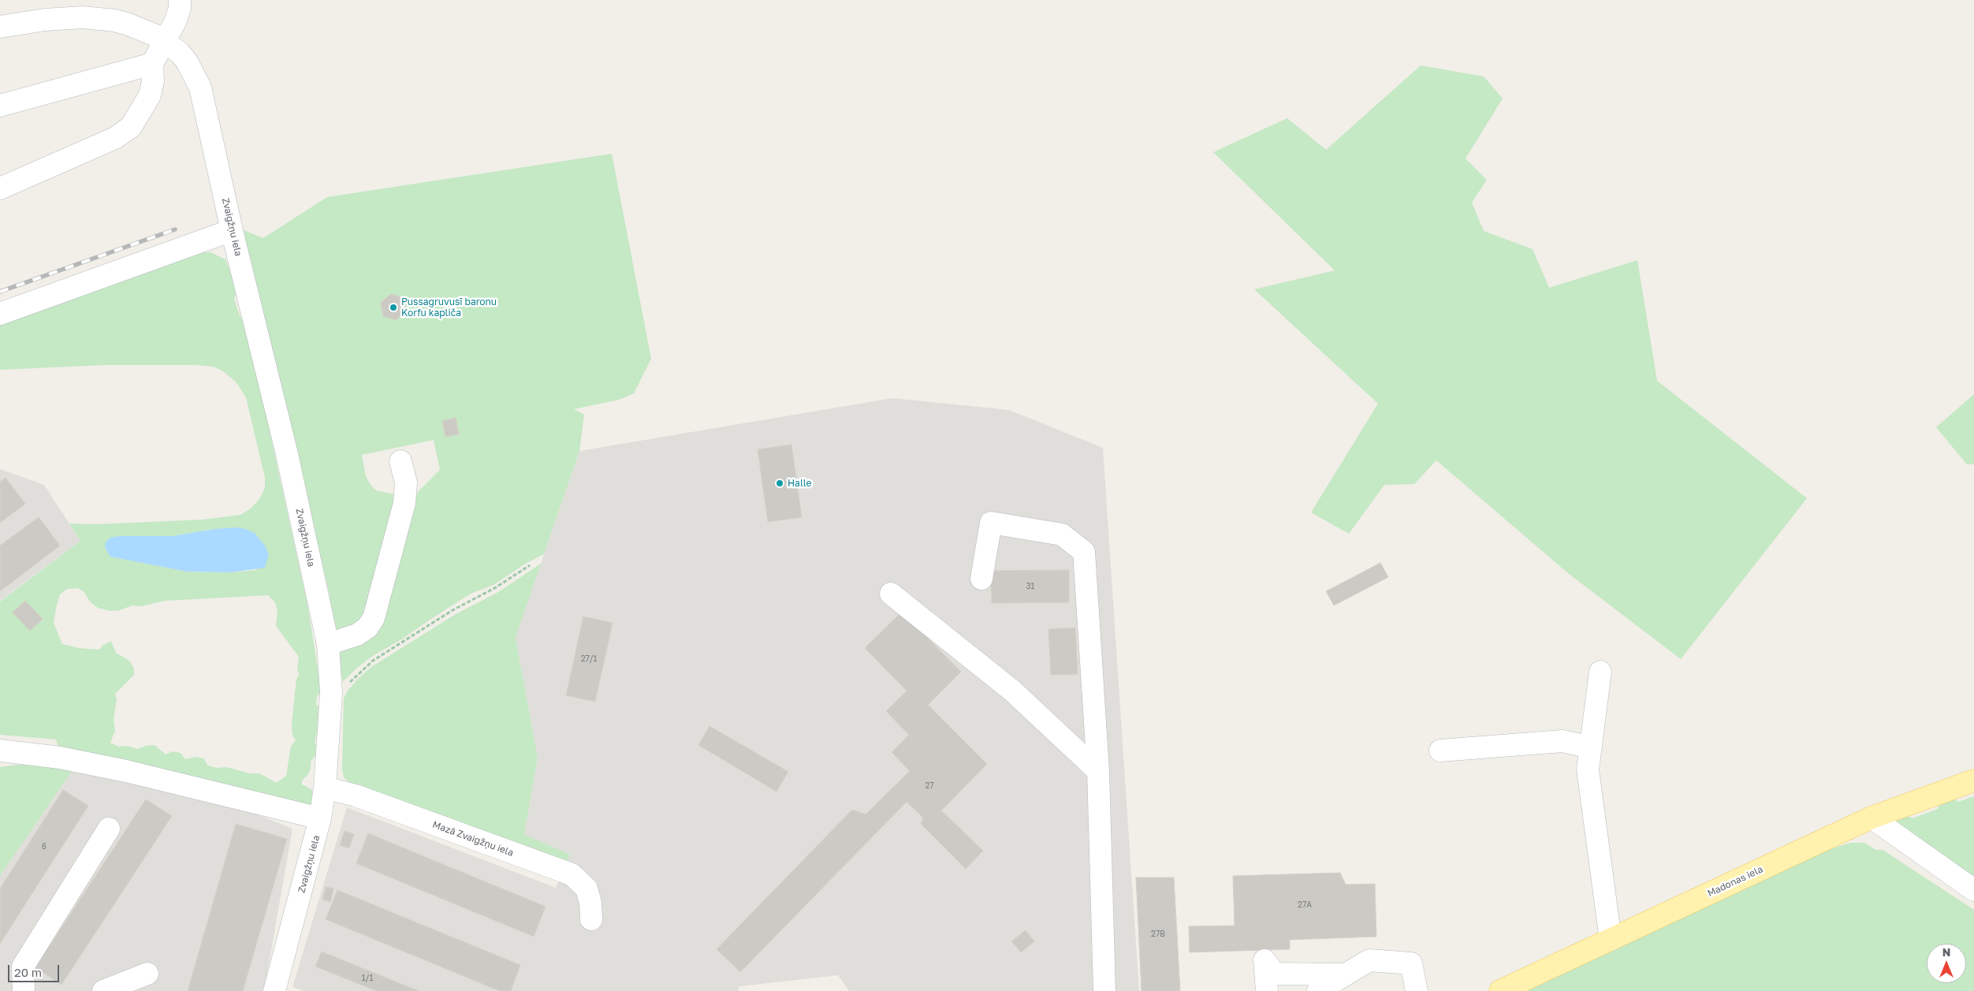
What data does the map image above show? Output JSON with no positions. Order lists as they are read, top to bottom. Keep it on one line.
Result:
{"streets":{"main road":["Madonas iela"],"street":["Zvaigžņu iela","Mazā Zvaigžņu iela"]},"crossings":[["Zvaigžņu iela","Mazā Zvaigžņu iela"]],"places":["Pussagruvusī baronu Korfu kapliča","Halle"],"house_numbers":["31","27/1","27","6","27A","27B","1/1"],"scale_bar":"20 m","north":"top"}
